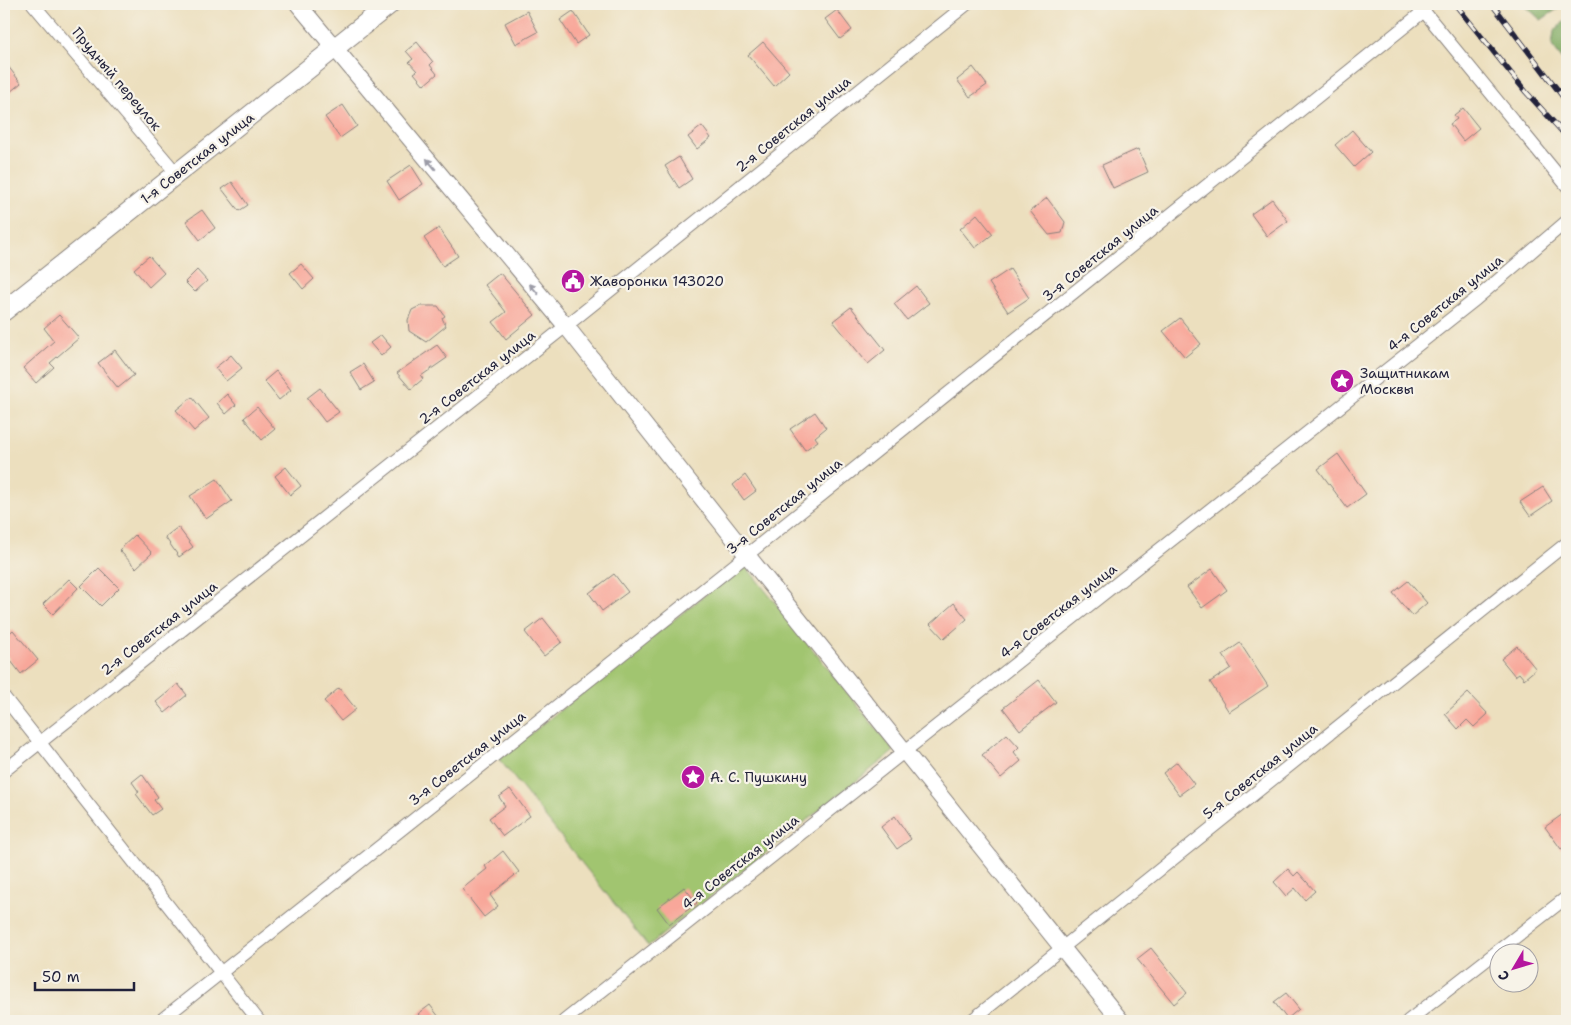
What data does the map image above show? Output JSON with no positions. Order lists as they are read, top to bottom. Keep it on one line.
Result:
{"streets":{"main road":["1-я Советская улица"],"street":["Прудный переулок","2-я Советская улица","3-я Советская улица","4-я Советская улица","5-я Советская улица"]},"crossings":[["Прудный переулок","1-я Советская улица"]],"places":{"public building":["Жаворонки 143020"],"place":["Защитникам Москвы","А. С. Пушкину"]},"scale_bar":"50 m","north":"bottom left"}
